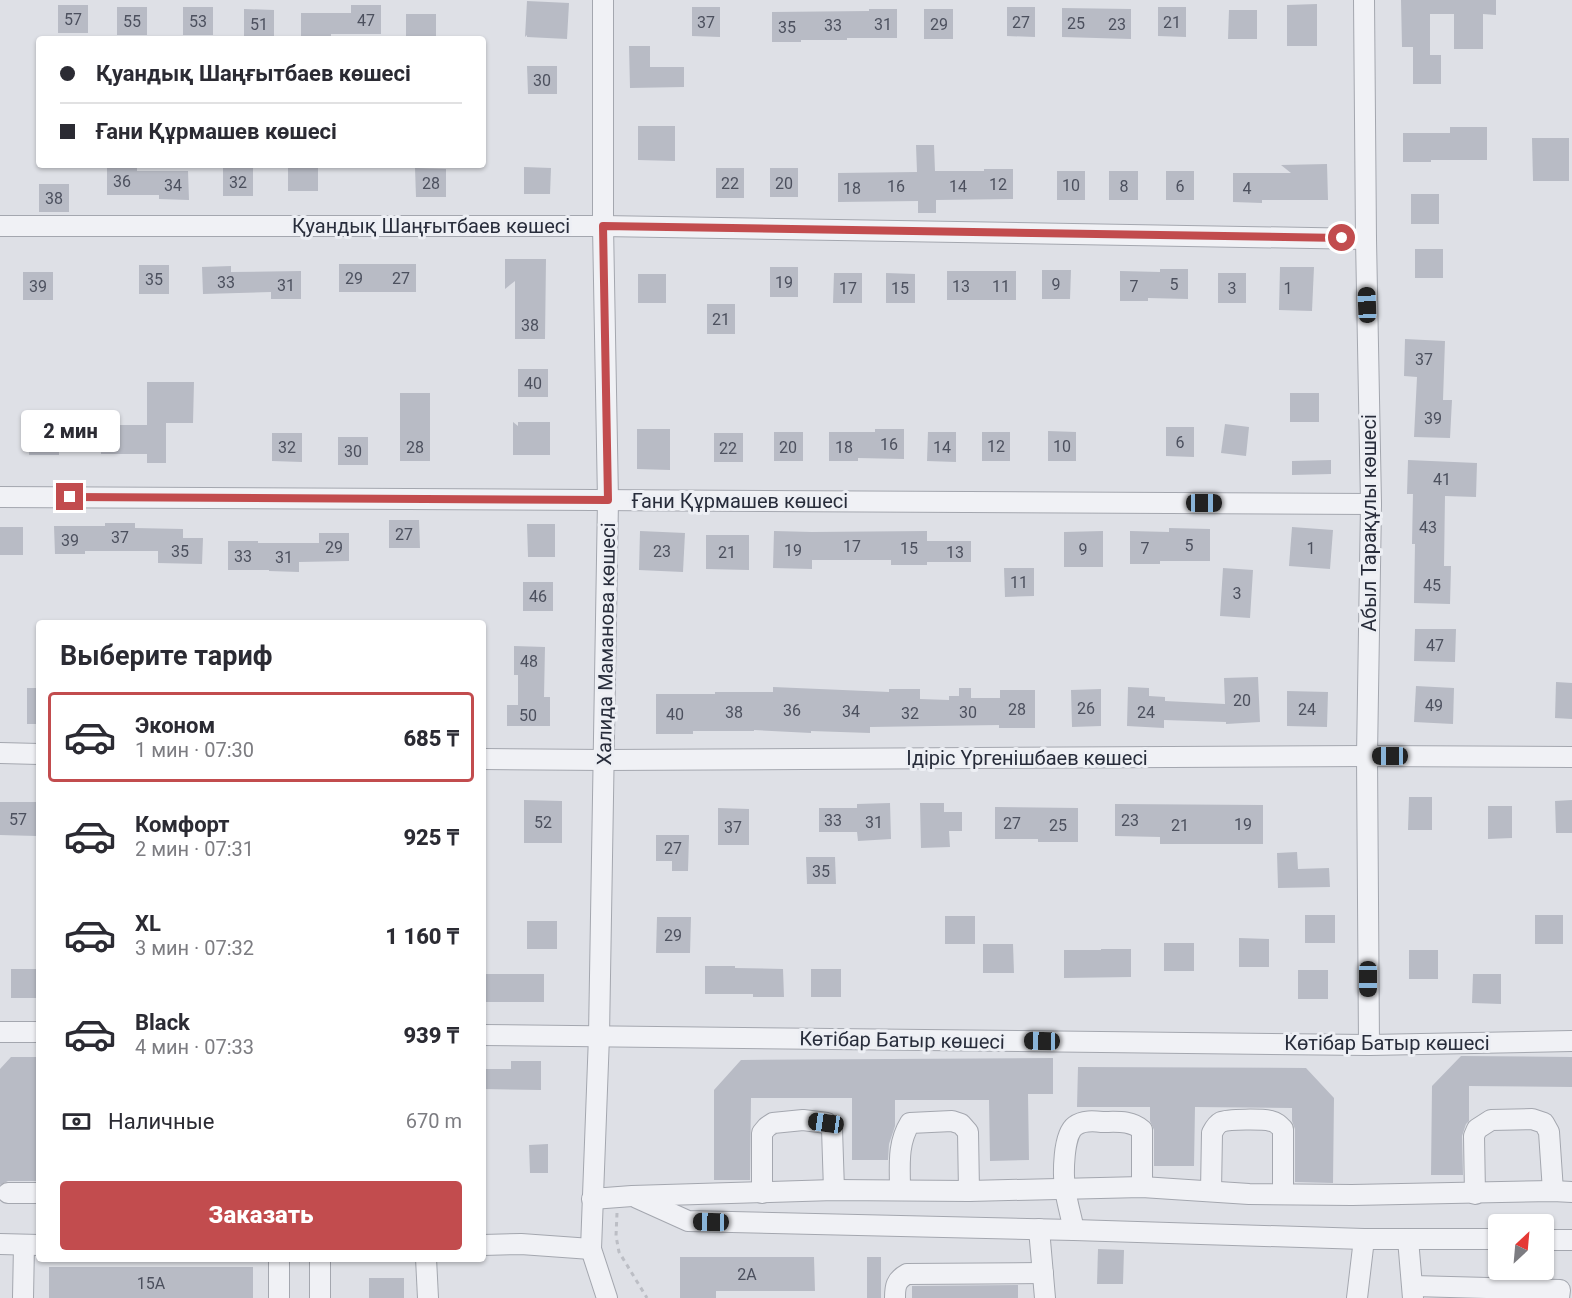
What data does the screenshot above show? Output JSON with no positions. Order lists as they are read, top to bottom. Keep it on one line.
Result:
{"streets":{"street":["Қуандық Шаңғытбаев көшесі","Ғани Құрмашев көшесі","Абыл Тарақұлы көшесі","Халида Маманова көшесі","Ідіріс Үргенішбаев көшесі","Көтібар Батыр көшесі"]},"crossings":[["Қуандық Шаңғытбаев көшесі","Абыл Тарақұлы көшесі"],["Қуандық Шаңғытбаев көшесі","Халида Маманова көшесі"],["Ғани Құрмашев көшесі","Абыл Тарақұлы көшесі"],["Ғани Құрмашев көшесі","Халида Маманова көшесі"],["Абыл Тарақұлы көшесі","Ідіріс Үргенішбаев көшесі"],["Абыл Тарақұлы көшесі","Көтібар Батыр көшесі"],["Халида Маманова көшесі","Ідіріс Үргенішбаев көшесі"],["Халида Маманова көшесі","Көтібар Батыр көшесі"]],"house_numbers":["57","47","55","53","37","27","21","25","51","31","29","23","33","35","30","36","32","28","22","20","12","34","10","16","14","8","6","18","4","38","29","27","35","33","19","9","5","31","39","13","11","7","17","15","3","1","21","38","37","40","39","6","16","12","10","32","28","20","18","14","22","30","41","43","27","37","39","5","17","29","15","7","1","9","19","35","23","21","13","33","31","11","45","3","46","47","48","20","49","26","28","24","36","34","38","30","24","32","40","50","57","33","23","52","31","27","19","25","21","37","27","35","29","2А","15А"],"north":"top right","page":{"banner":["Қуандық Шаңғытбаев көшесі","Ғани Құрмашев көшесі"],"bubble":"2 мин","heading":"Выберите тариф","list":[{"name":"Эконом","note":"1 мин · 07:30","value":"685 ₸"},{"name":"Комфорт","note":"2 мин · 07:31","value":"925 ₸"},{"name":"XL","note":"3 мин · 07:32","value":"1 160 ₸"},{"name":"Black","note":"4 мин · 07:33","value":"939 ₸"}],"pay":["Наличные","670 m"],"buttons":"Заказать"}}
